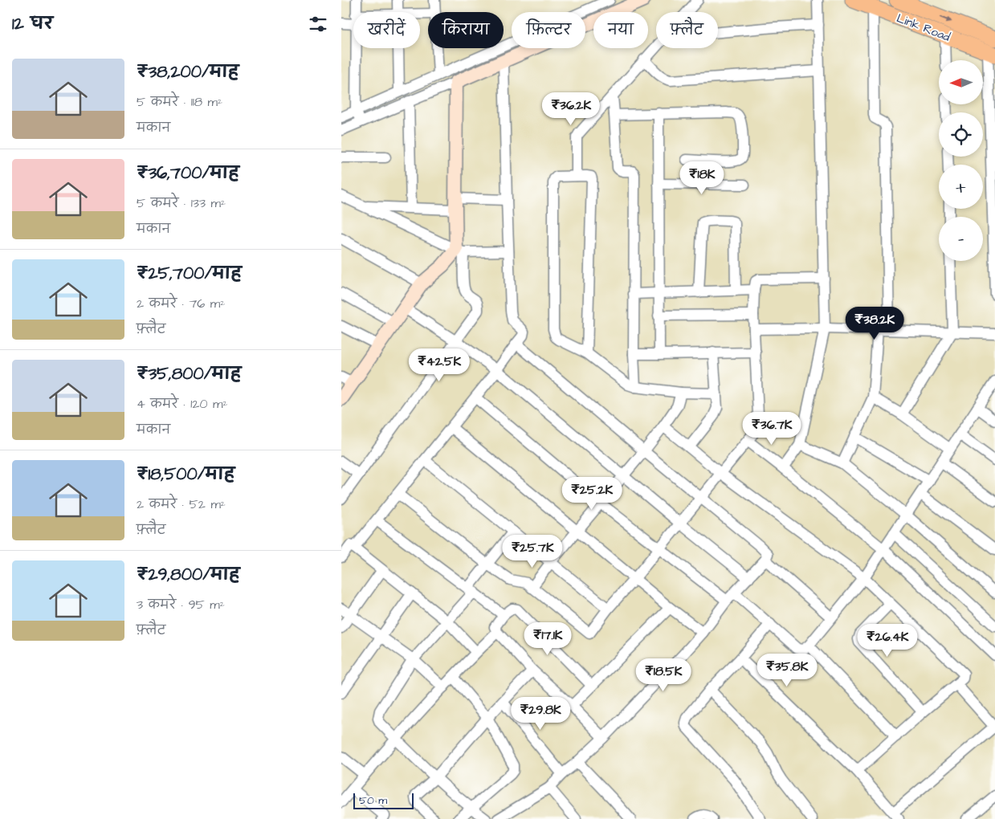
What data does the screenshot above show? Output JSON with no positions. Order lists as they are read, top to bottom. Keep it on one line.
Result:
{"streets":{"main road":["Link Road"]},"scale_bar":"50 m","north":"left","page":{"heading":"12 घर","chip":["खरीदें","किराया","फ़िल्टर","नया","फ़्लैट"],"list":[{"name":"₹38,200/माह","note":"5 कमरे · 118 m² · मकान"},{"name":"₹36,700/माह","note":"5 कमरे · 133 m² · मकान"},{"name":"₹25,700/माह","note":"2 कमरे · 76 m² · फ़्लैट"},{"name":"₹35,800/माह","note":"4 कमरे · 120 m² · मकान"},{"name":"₹18,500/माह","note":"2 कमरे · 52 m² · फ़्लैट"},{"name":"₹29,800/माह","note":"3 कमरे · 95 m² · फ़्लैट"}],"map_buttons":["+","−"],"price":["₹36.2K","₹18K","₹38.2K","₹42.5K","₹36.7K","₹25.2K","₹25.7K","₹17.1K","₹26.4K","₹35.8K","₹18.5K","₹29.8K"],"scale":"50 m"}}
